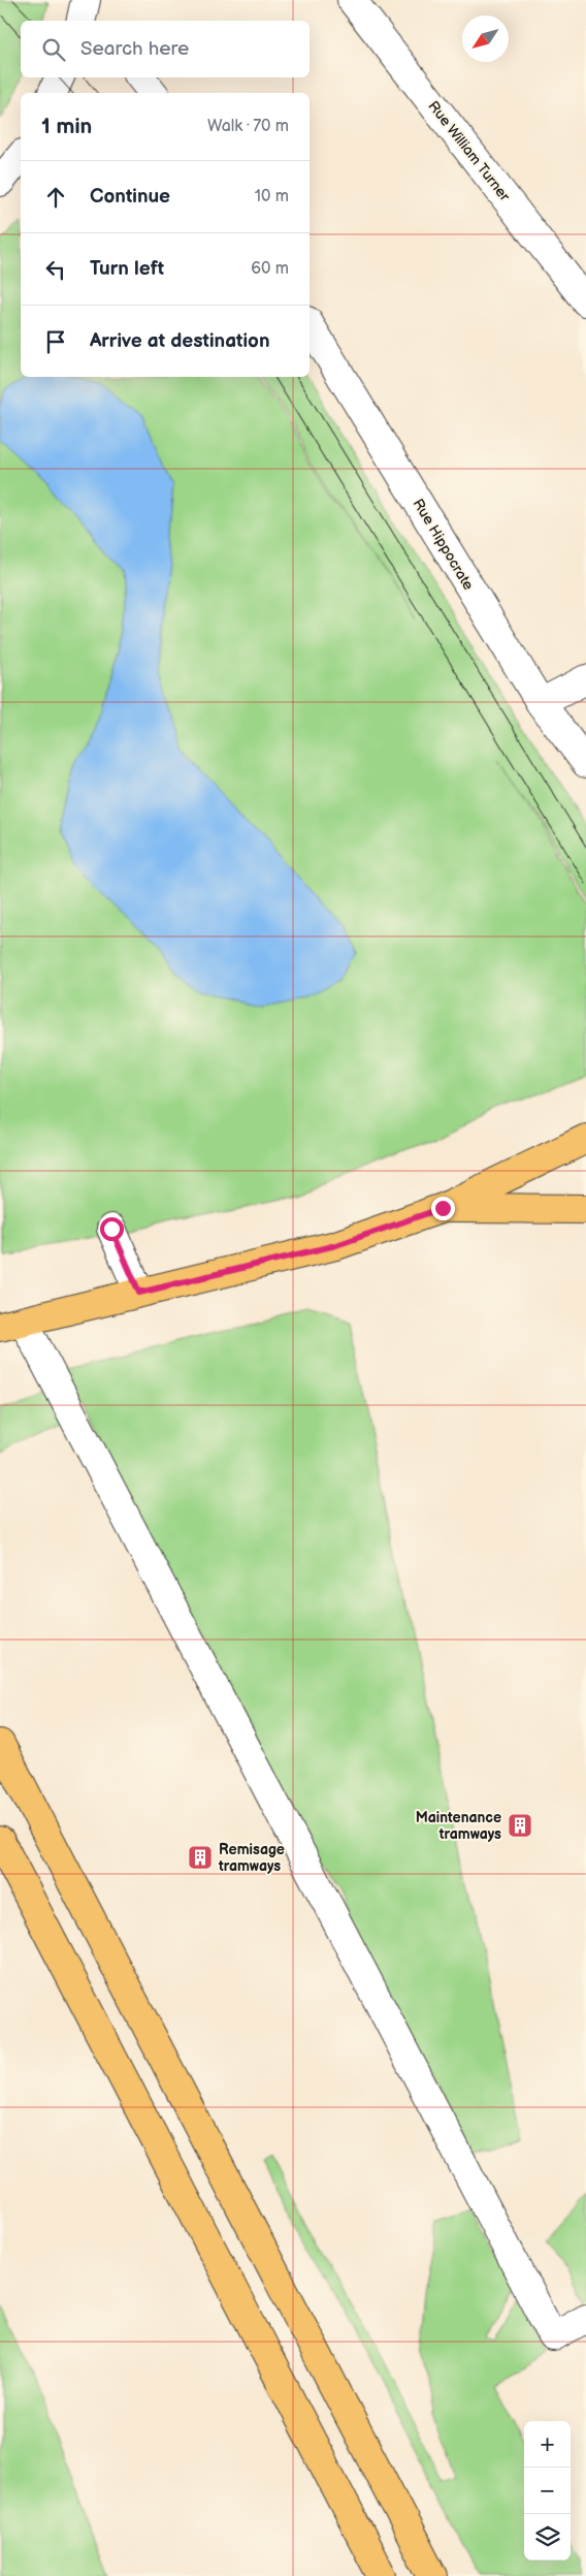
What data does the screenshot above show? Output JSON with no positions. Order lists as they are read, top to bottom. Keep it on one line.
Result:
{"streets":{"street":["Rue William Turner","Rue Hippocrate"]},"places":{"building":["Maintenance tramways","Remisage tramways"]},"north":"bottom left","page":{"search":"Search here","heading":["1 min","Walk · 70 m"],"list":[["Continue","10 m"],["Turn left","60 m"],"Arrive at destination"],"map_buttons":["+","−"]}}
